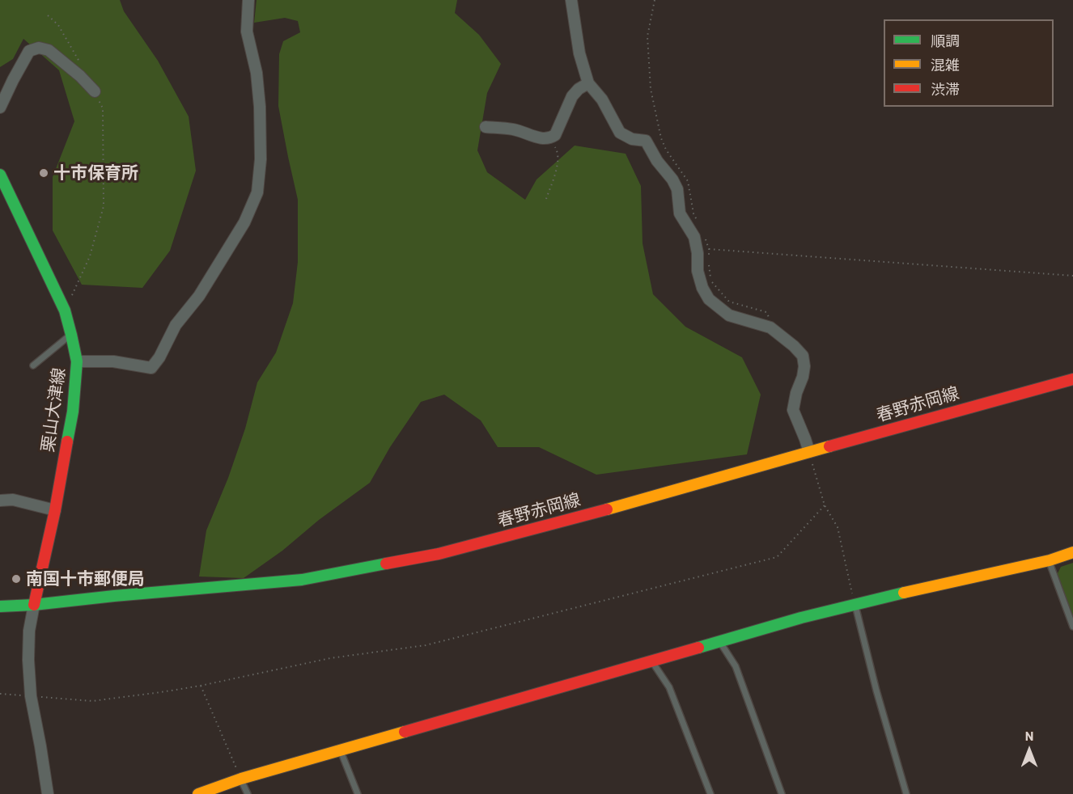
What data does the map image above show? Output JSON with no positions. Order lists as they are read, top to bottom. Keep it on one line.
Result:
{"streets":{"main road":["春野赤岡線","栗山大津線"]},"crossings":[["春野赤岡線","栗山大津線"]],"places":["十市保育所","南国十市郵便局"],"legend":["順調","混雑","渋滞"],"north":"top"}
